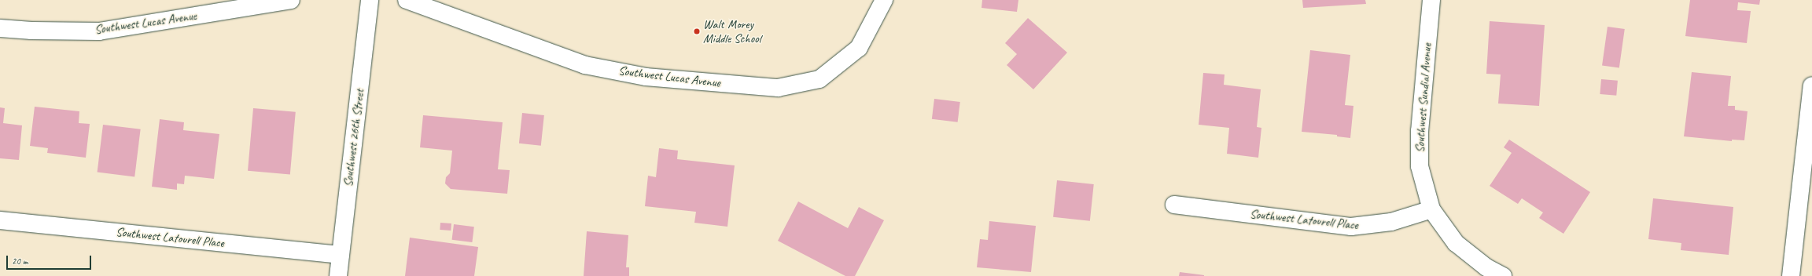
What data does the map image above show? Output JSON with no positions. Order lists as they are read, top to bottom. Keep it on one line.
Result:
{"streets":{"street":["Southwest Lucas Avenue","Southwest Sundial Avenue","Southwest 26th Street","Southwest Latourell Place"]},"crossings":[["Southwest Sundial Avenue","Southwest Latourell Place"],["Southwest 26th Street","Southwest Latourell Place"]],"places":["Walt Morey Middle School"],"scale_bar":"20 m"}
